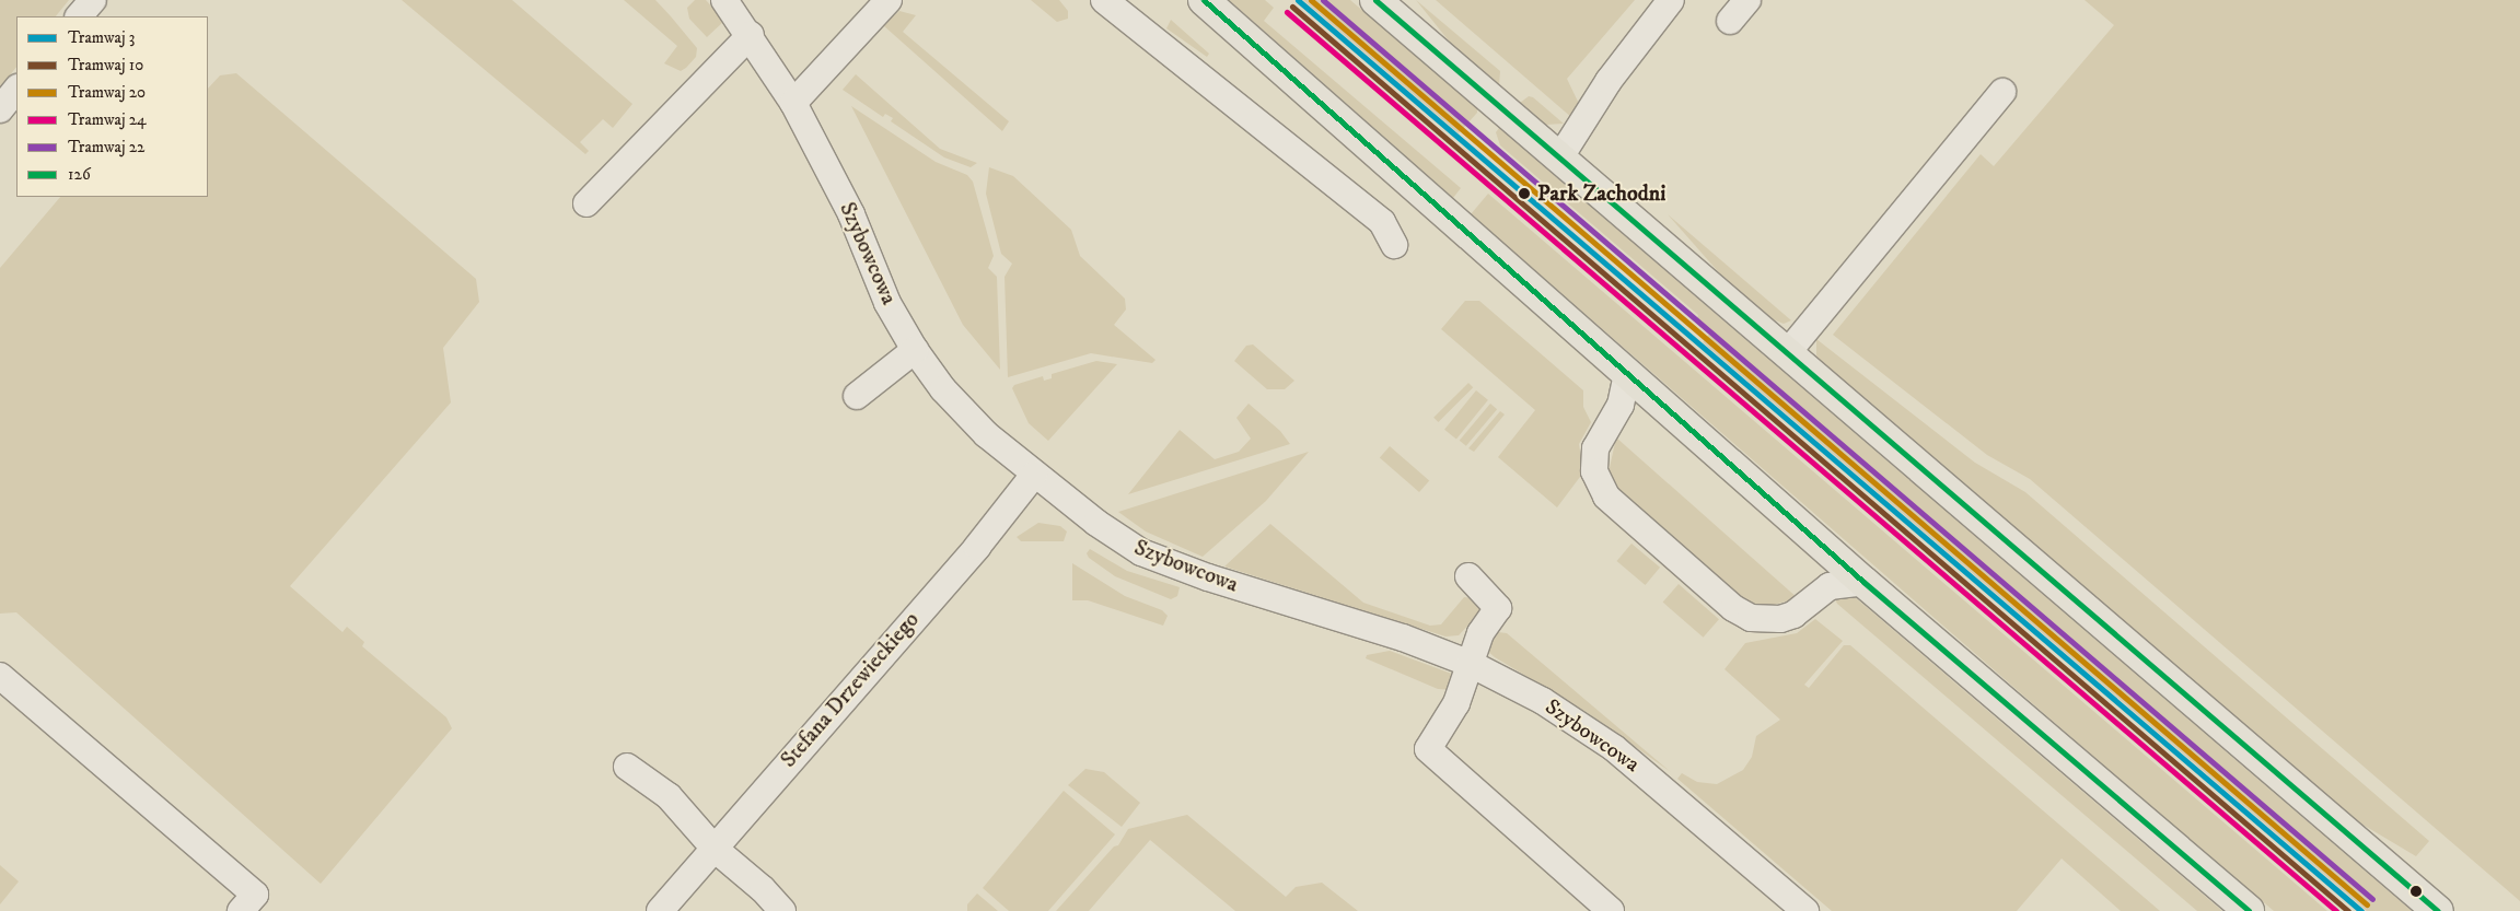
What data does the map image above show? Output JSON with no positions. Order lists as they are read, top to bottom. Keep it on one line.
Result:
{"streets":{"street":["Szybowcowa","Stefana Drzewieckiego"]},"crossings":[["Szybowcowa","Stefana Drzewieckiego"]],"places":["Park Zachodni"],"lines":["tram line 3","tram line 20","tram line 22","transit line 126","tram line 10","tram line 24"],"legend":["Tramwaj 3","Tramwaj 10","Tramwaj 20","Tramwaj 24","Tramwaj 22","126"]}
